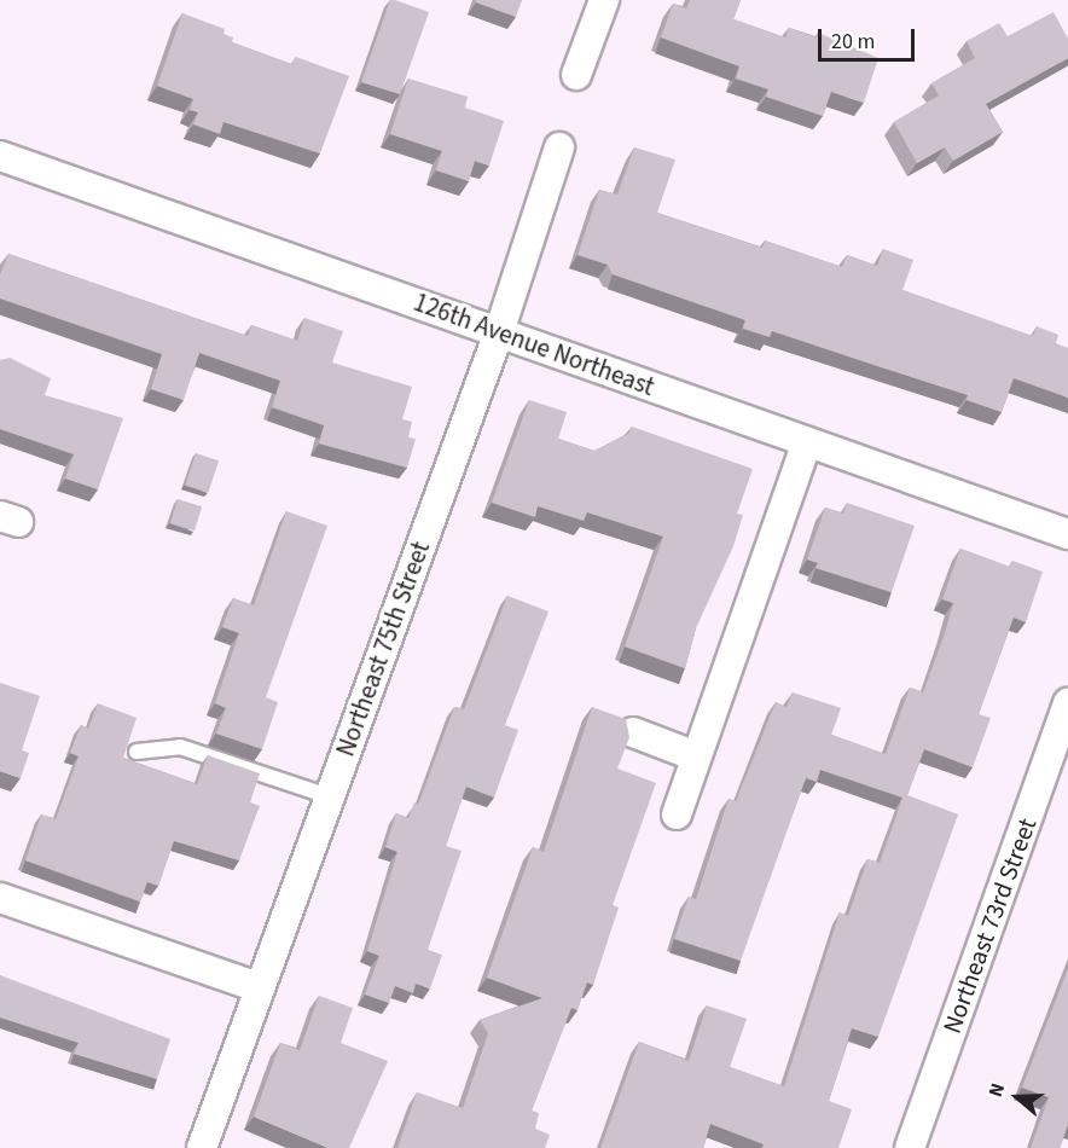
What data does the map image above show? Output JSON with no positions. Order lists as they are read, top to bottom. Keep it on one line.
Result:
{"streets":{"street":["126th Avenue Northeast","Northeast 75th Street","Northeast 73rd Street"]},"crossings":[["126th Avenue Northeast","Northeast 75th Street"]],"scale_bar":"20 m","north":"left"}
